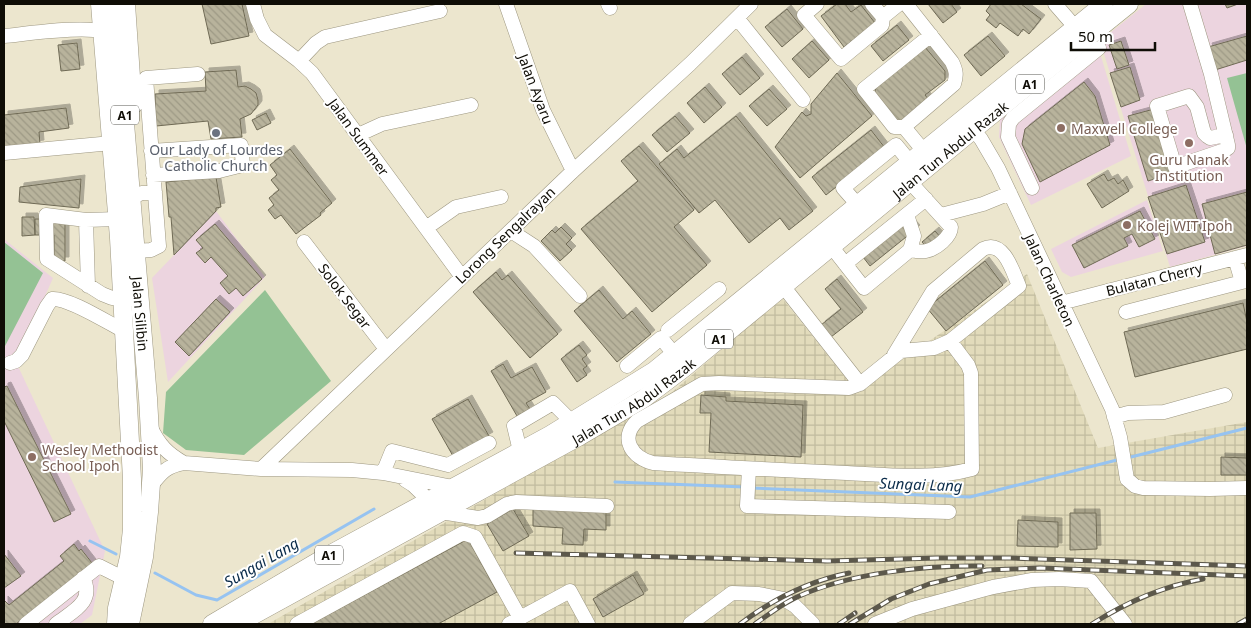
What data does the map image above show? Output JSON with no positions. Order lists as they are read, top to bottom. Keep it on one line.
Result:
{"streets":{"main road":["A1","Jalan Tun Abdul Razak","Jalan Silibin"],"street":["Jalan Ayaru","Jalan Summer","Lorong Sengalrayan","Bulatan Cherry","Jalan Charleton","Solok Segar"]},"crossings":[["Jalan Ayaru","Lorong Sengalrayan"],["Jalan Summer","Lorong Sengalrayan"],["Jalan Tun Abdul Razak","Jalan Charleton"],["Lorong Sengalrayan","Solok Segar"],["Bulatan Cherry","Jalan Charleton"]],"water":["Sungai Lang"],"places":["Maxwell College","Our Lady of Lourdes Catholic Church","Guru Nanak Institution","Kolej WIT Ipoh","Wesley Methodist School Ipoh"],"scale_bar":"50 m"}
